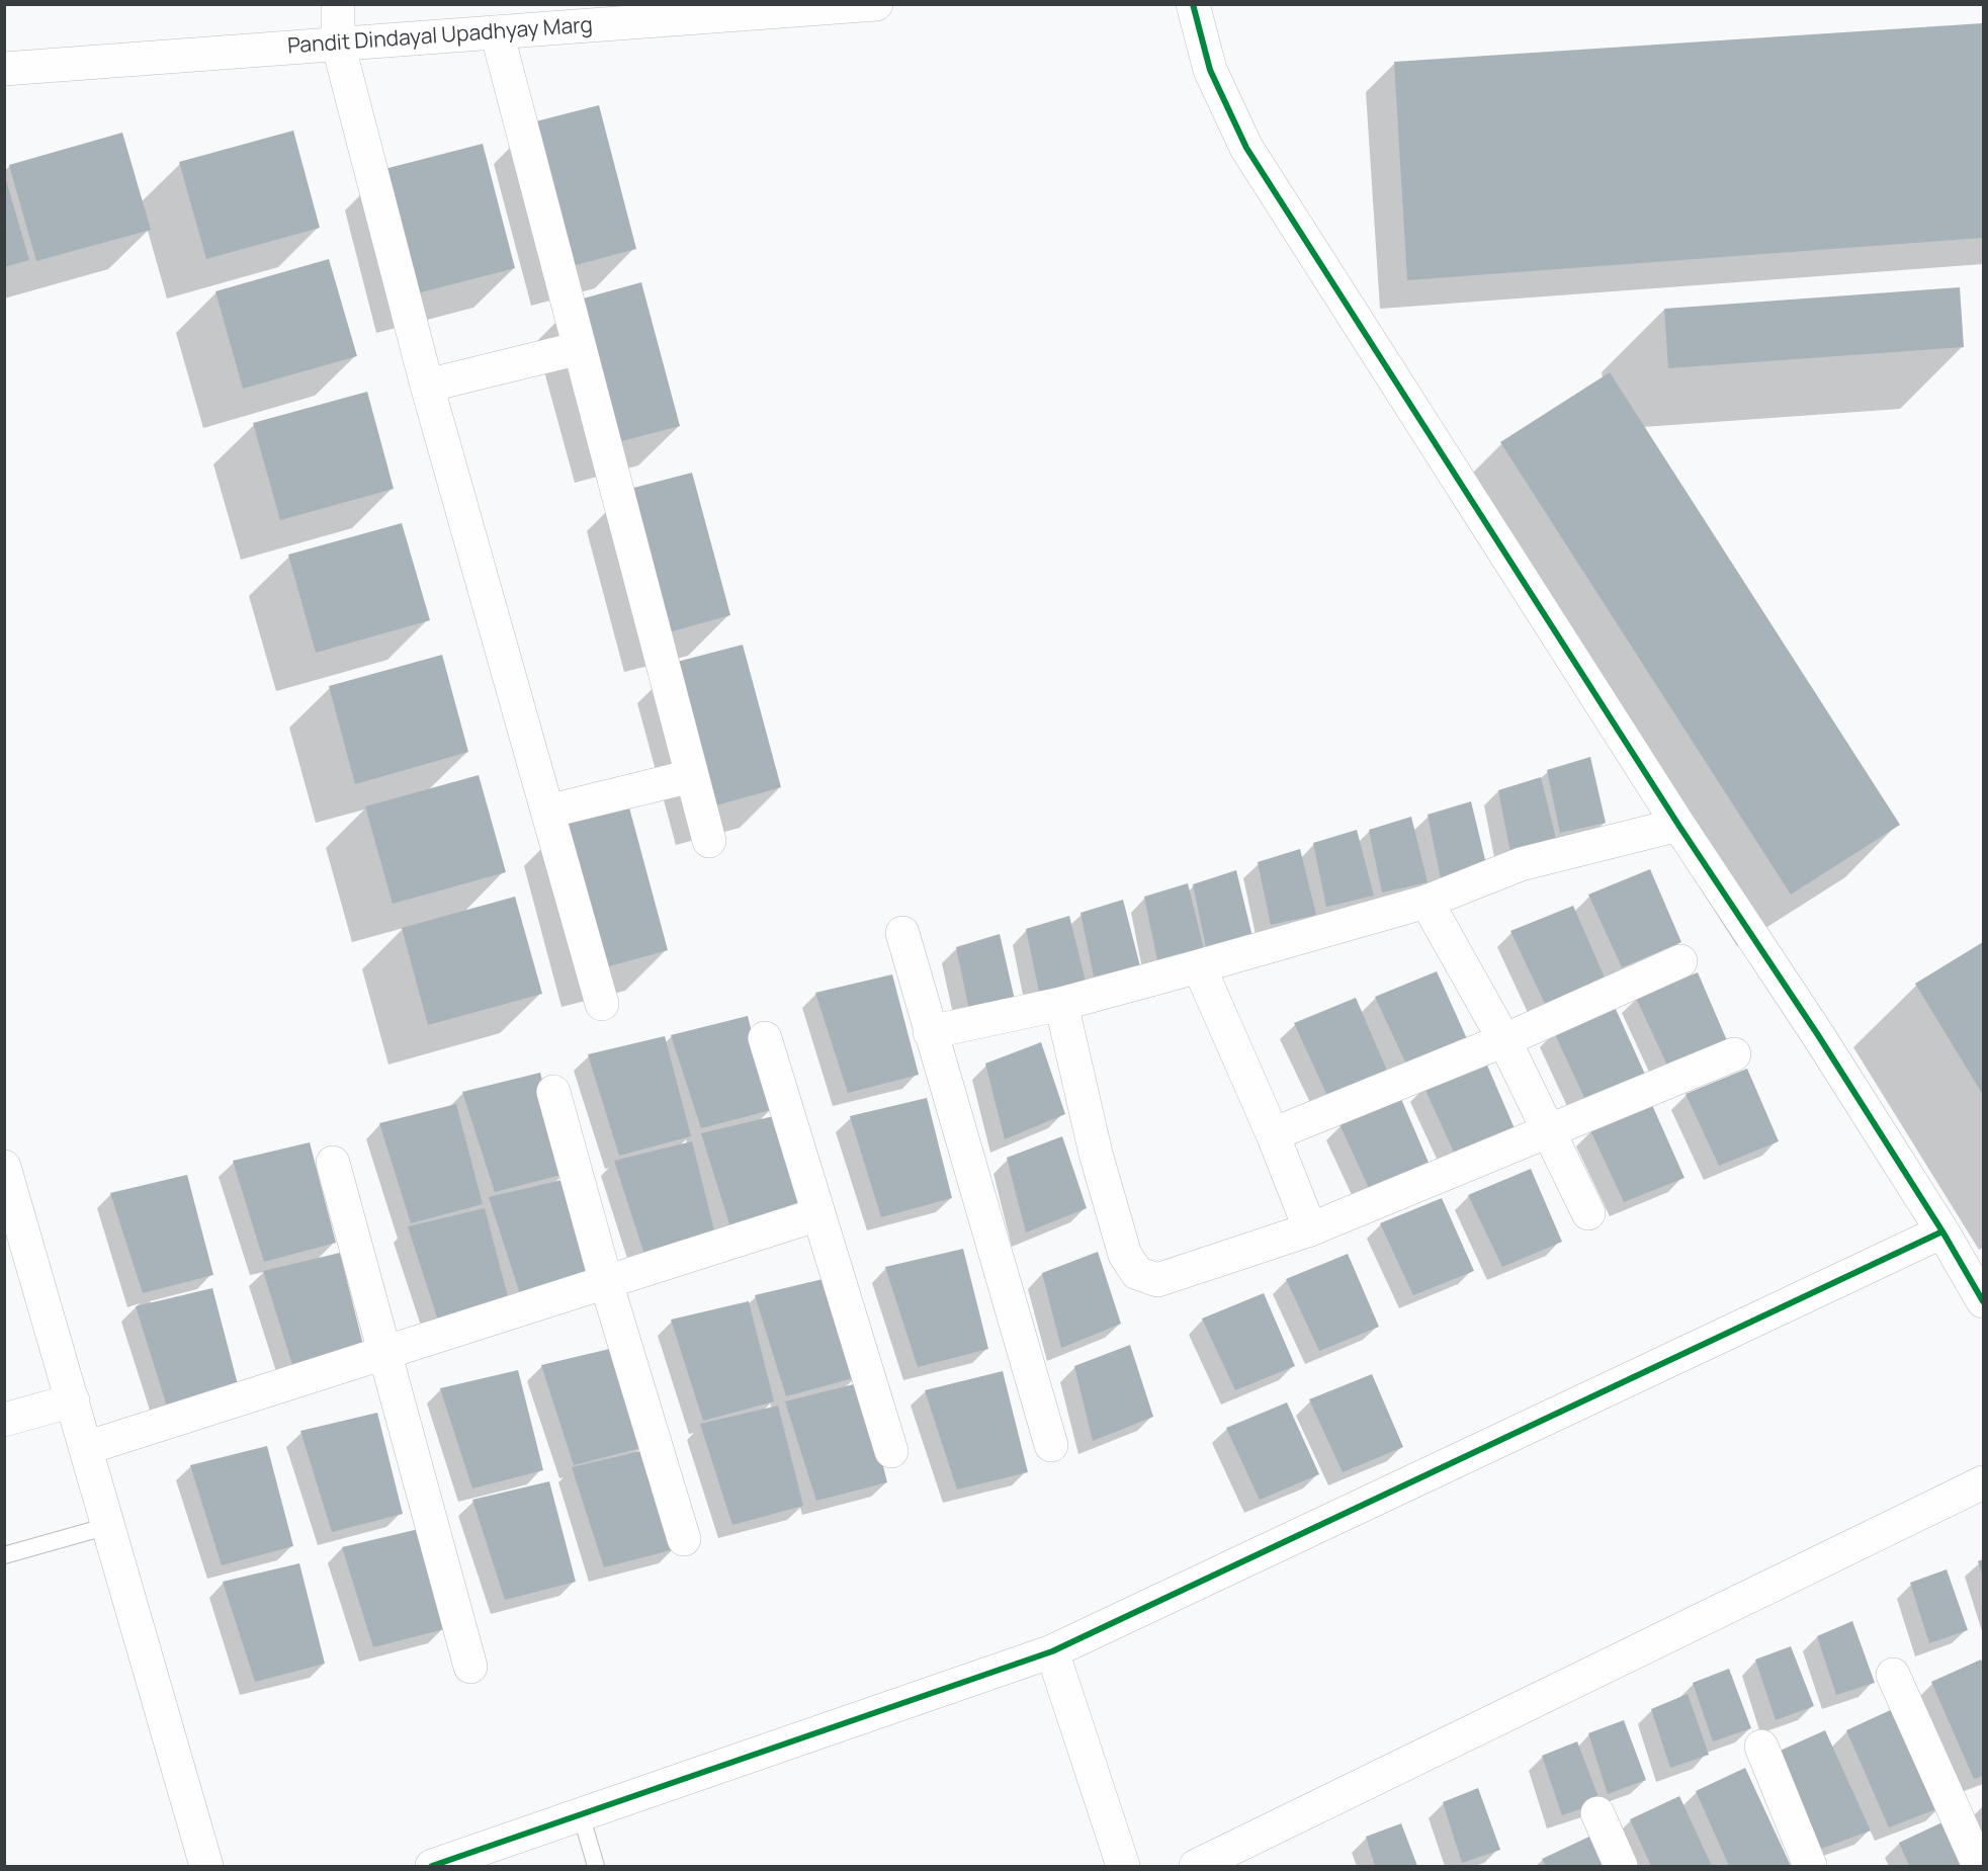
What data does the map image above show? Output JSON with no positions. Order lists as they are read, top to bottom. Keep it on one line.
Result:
{"streets":{"street":["Pandit Dindayal Upadhyay Marg"]}}
